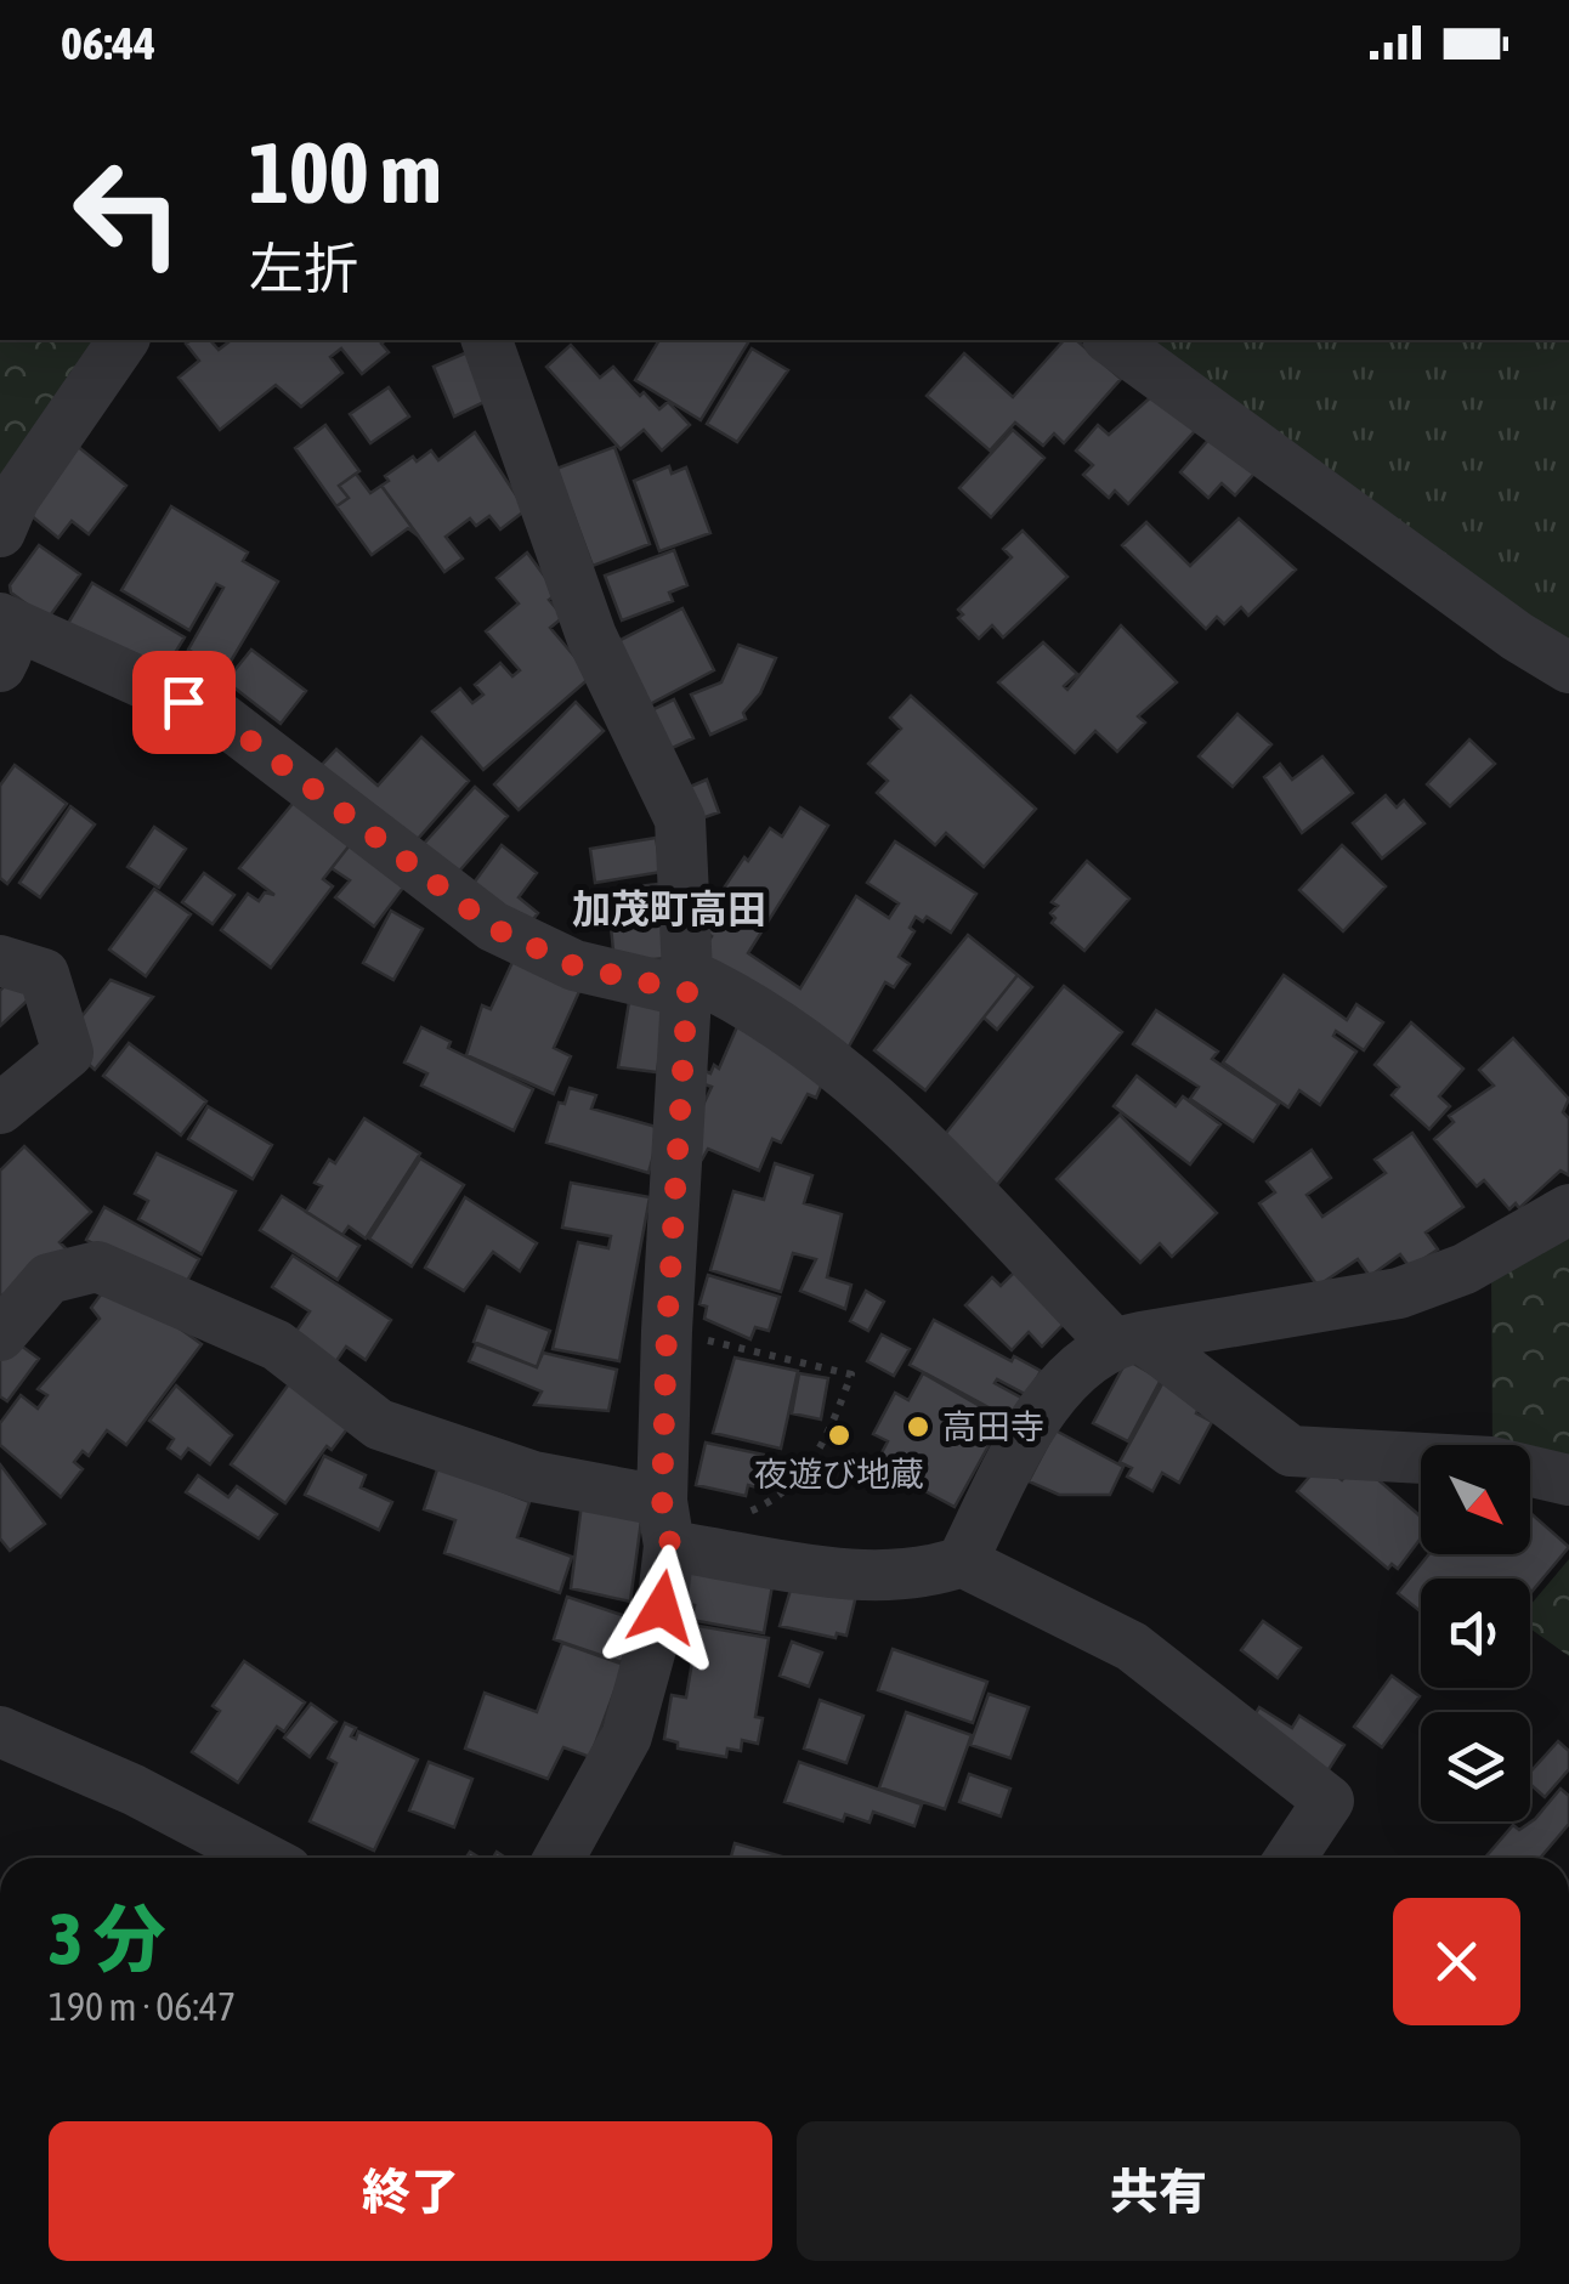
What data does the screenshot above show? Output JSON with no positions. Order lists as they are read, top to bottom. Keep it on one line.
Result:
{"districts":["加茂町高田"],"places":["高田寺","夜遊び地蔵"],"north":"bottom right","page":{"status":"06:44","turn":["100 m","左折"],"heading":["3 分","190 m · 06:47"],"buttons":["終了","共有"]}}
